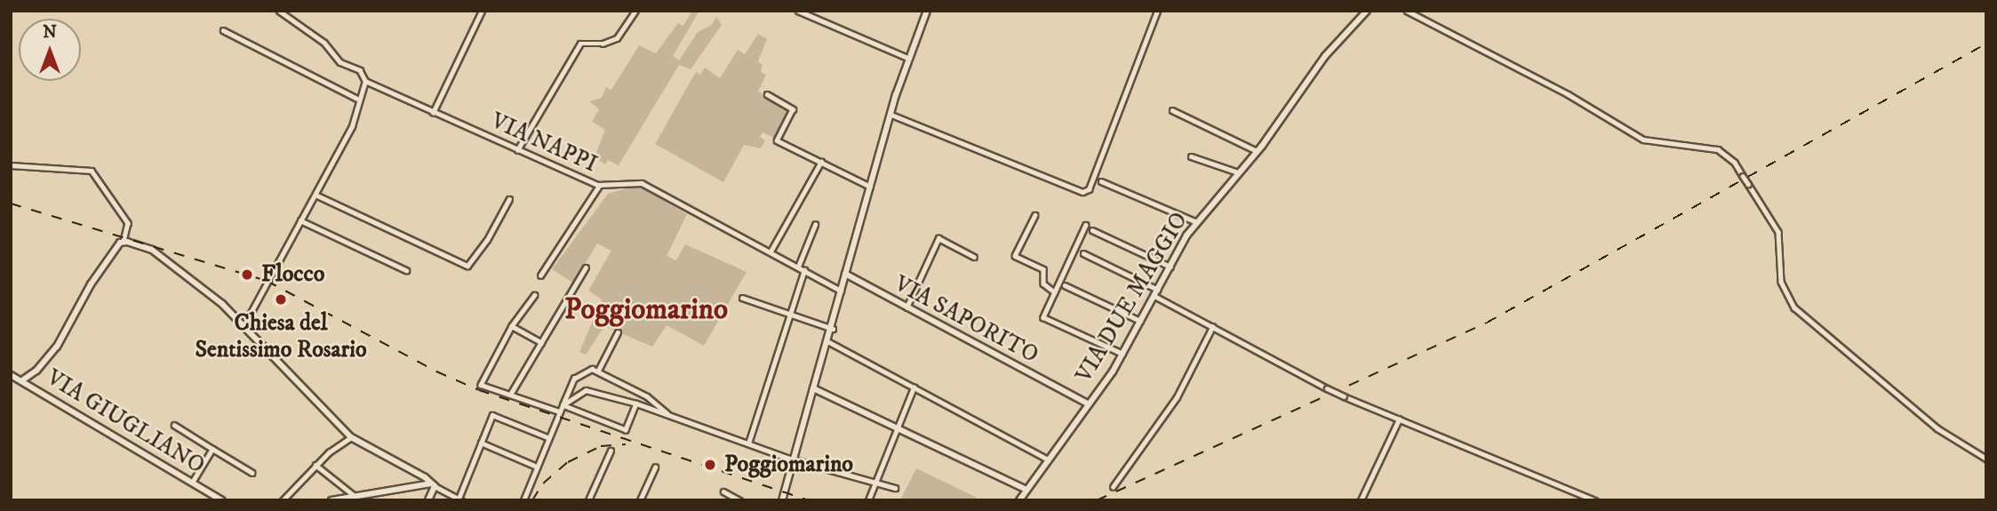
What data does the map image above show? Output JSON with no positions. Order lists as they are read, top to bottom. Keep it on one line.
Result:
{"streets":{"street":["VIA NAPPI","VIA DUE MAGGIO","VIA SAPORITO","VIA GIUGLIANO"]},"crossings":[["VIA DUE MAGGIO","VIA SAPORITO"]],"districts":["Poggiomarino"],"places":["Flocco","Chiesa del Sentissimo Rosario","Poggiomarino"],"north":"top"}
